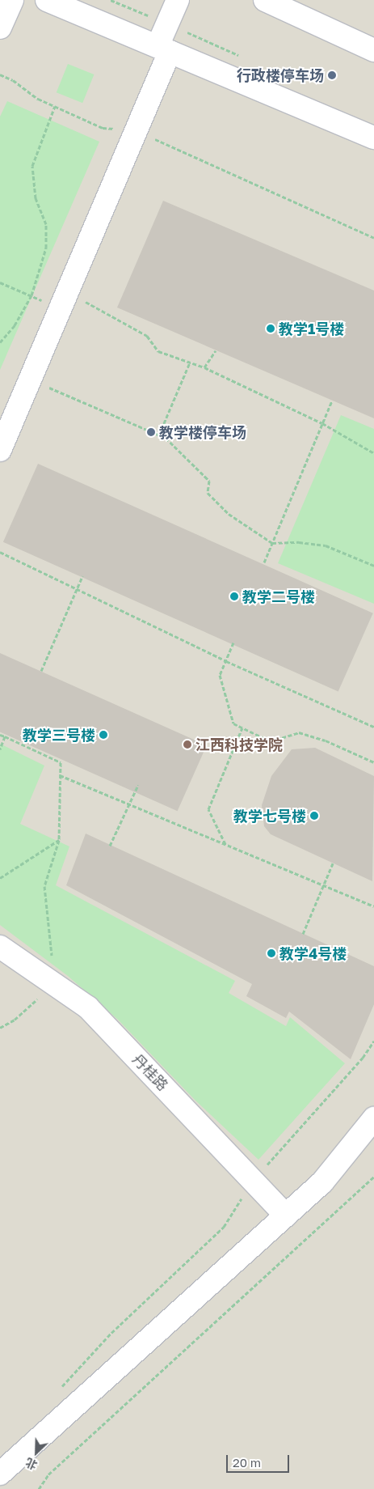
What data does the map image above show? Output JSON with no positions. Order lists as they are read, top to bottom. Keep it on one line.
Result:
{"streets":{"street":["丹桂路"]},"places":["行政楼停车场","教学1号楼","教学楼停车场","教学二号楼","教学三号楼","江西科技学院","教学七号楼","教学4号楼"],"scale_bar":"20 m","north":"bottom left"}
